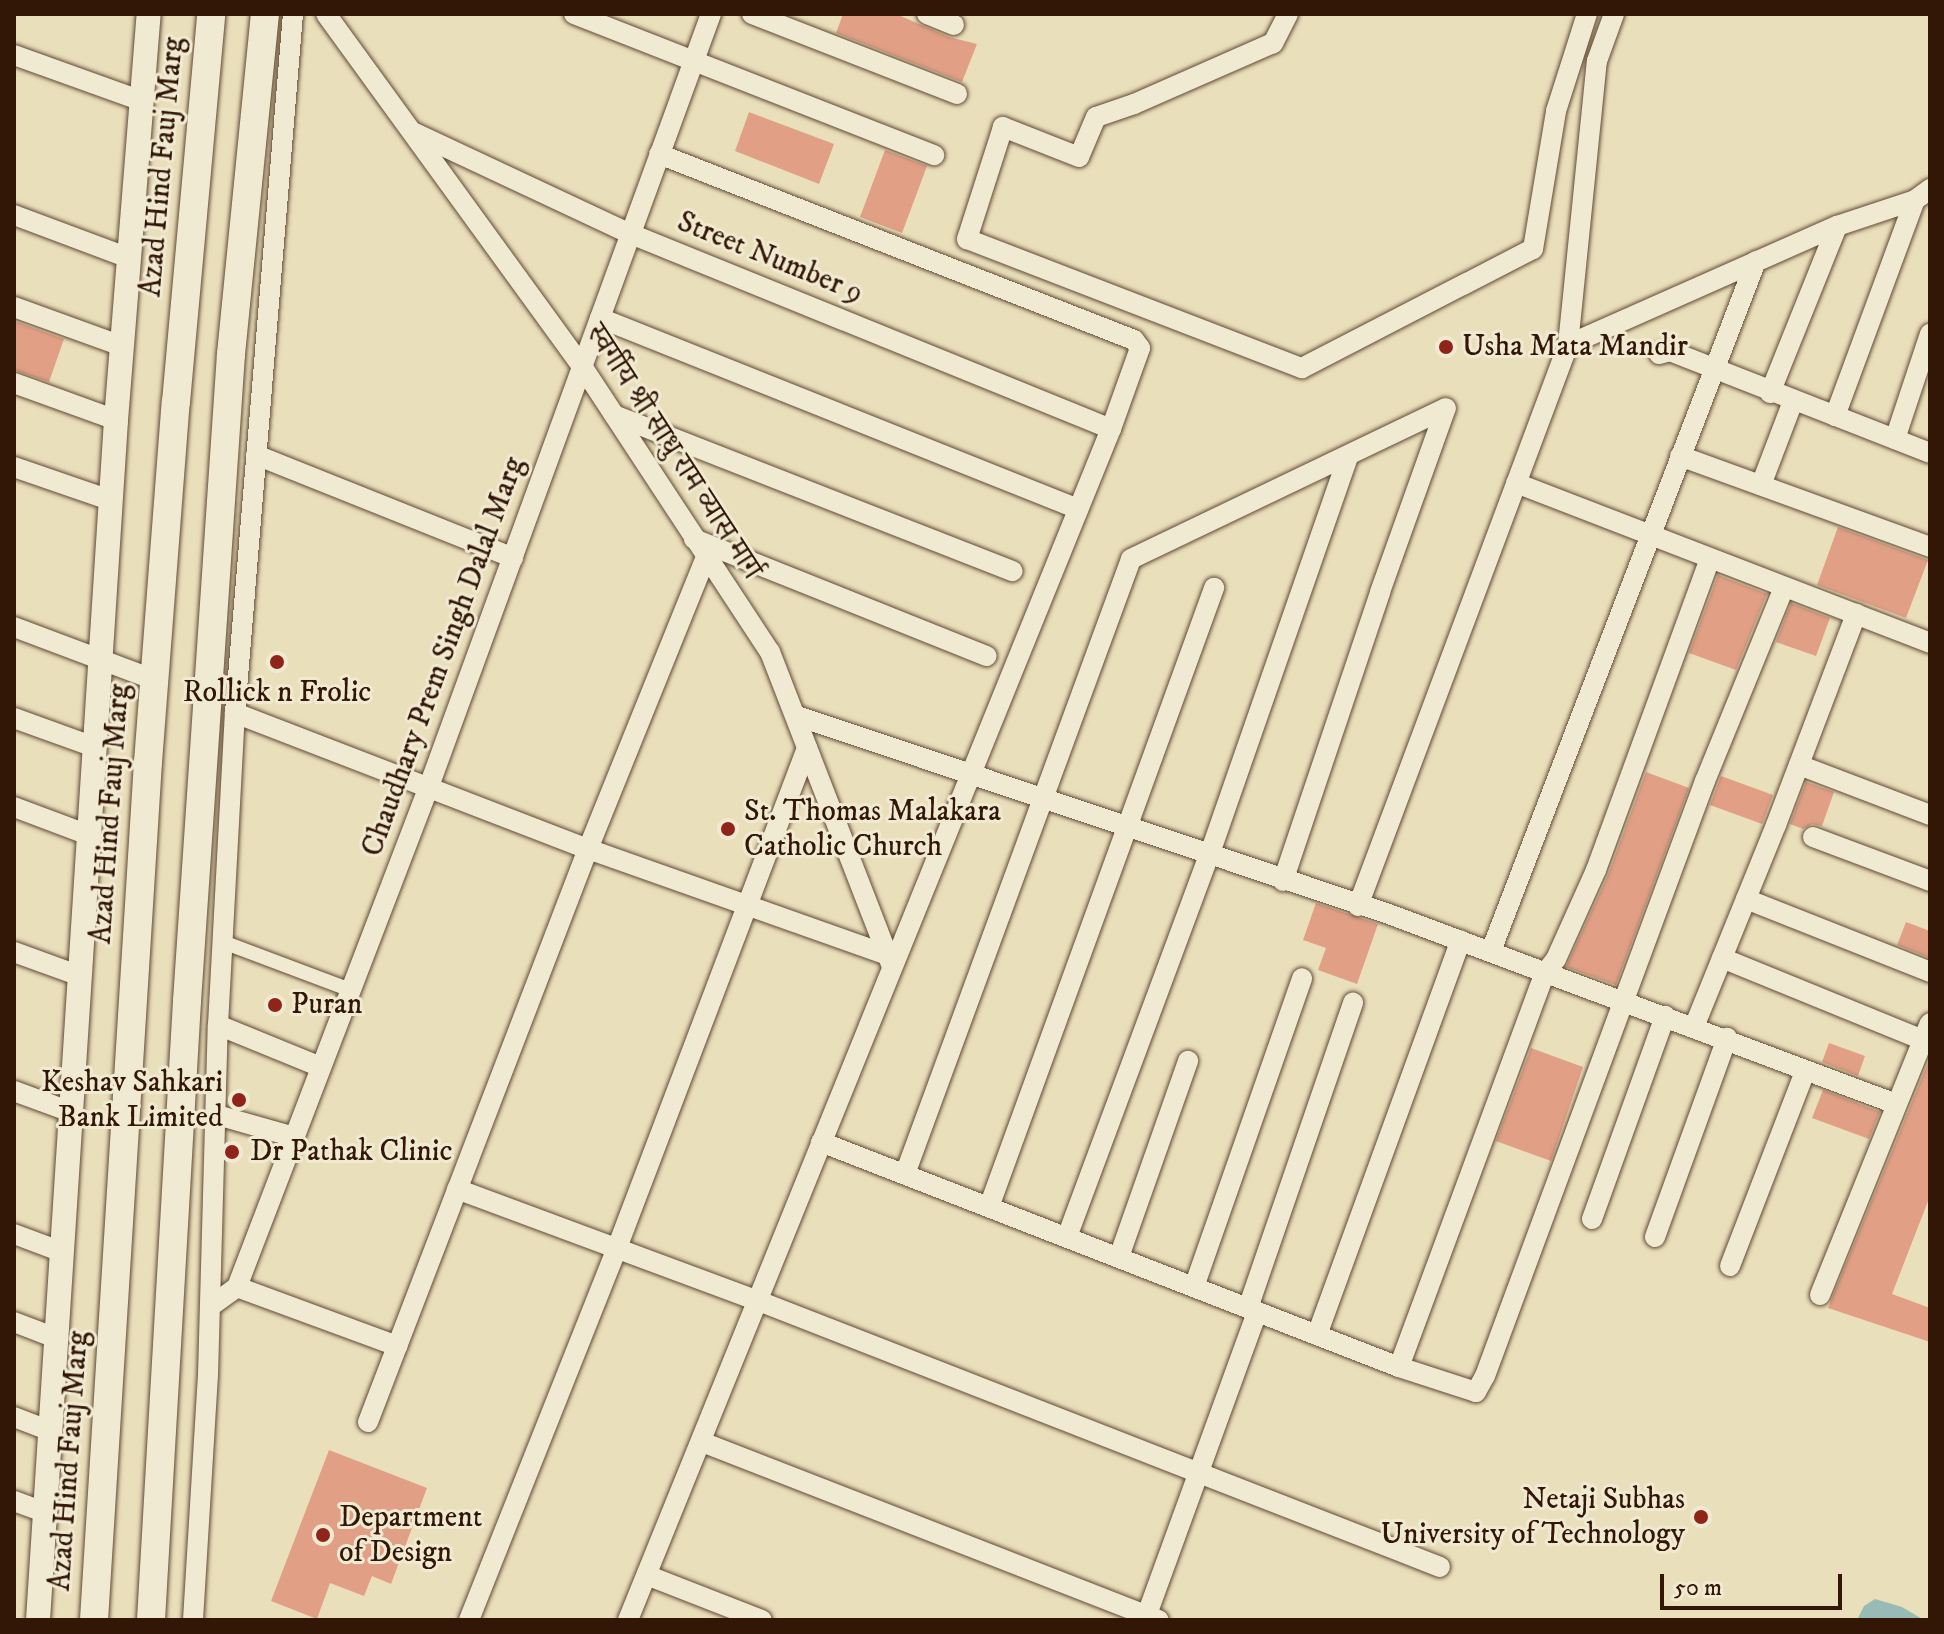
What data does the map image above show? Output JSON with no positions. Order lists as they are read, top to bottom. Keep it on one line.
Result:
{"streets":{"main road":["Azad Hind Fauj Marg"],"street":["Street Number 9","स्वर्गीय श्री साधु राम व्यास मार्ग","Chaudhary Prem Singh Dalal Marg"]},"crossings":[["Street Number 9","स्वर्गीय श्री साधु राम व्यास मार्ग"],["Street Number 9","Chaudhary Prem Singh Dalal Marg"],["स्वर्गीय श्री साधु राम व्यास मार्ग","Chaudhary Prem Singh Dalal Marg"]],"places":["Usha Mata Mandir","Rollick n Frolic","St. Thomas Malakara Catholic Church","Puran","Keshav Sahkari Bank Limited","Dr Pathak Clinic","Netaji Subhas University of Technology","Department of Design"],"scale_bar":"50 m"}
